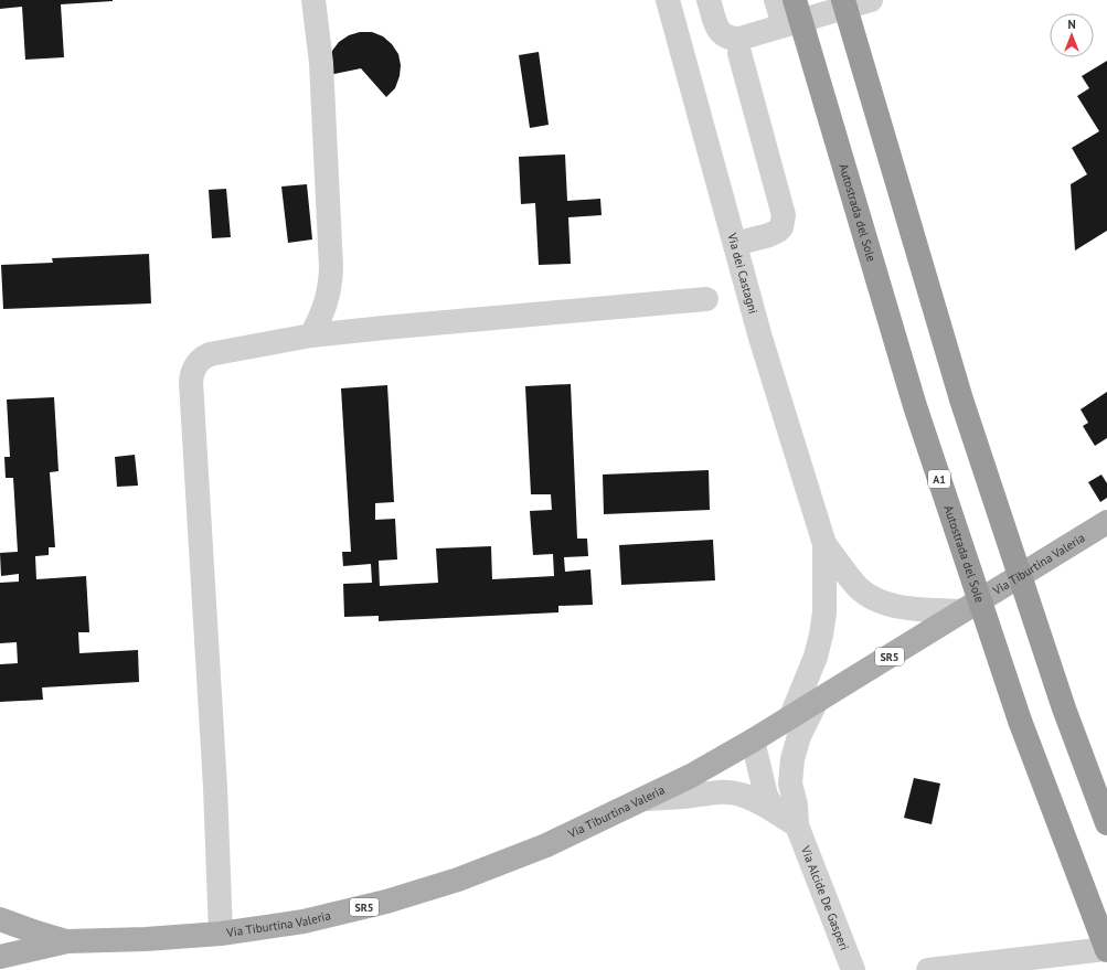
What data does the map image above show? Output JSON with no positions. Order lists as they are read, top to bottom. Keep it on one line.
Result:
{"streets":{"highway":["Autostrada del Sole","A1"],"main road":["Via Tiburtina Valeria","SR5"],"street":["Via dei Castagni","Via Alcide De Gasperi"]},"crossings":[["Via Tiburtina Valeria","Via Alcide De Gasperi"]],"north":"top"}
